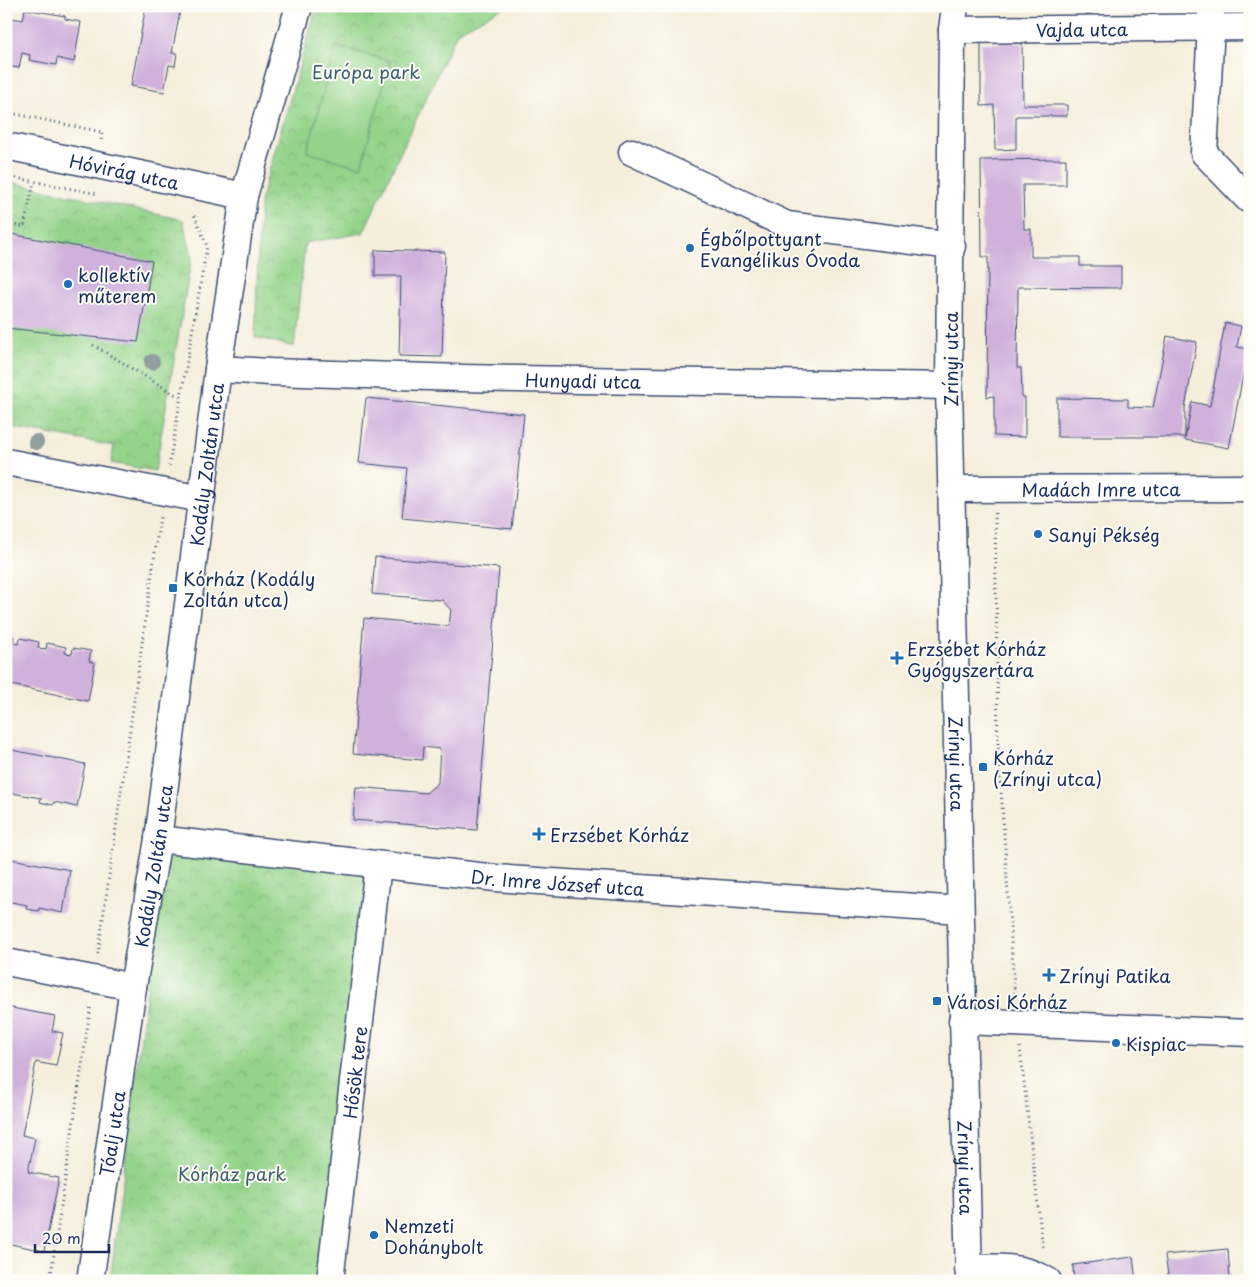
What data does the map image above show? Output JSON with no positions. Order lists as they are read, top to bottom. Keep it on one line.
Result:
{"streets":{"street":["Vajda utca","Hóvirág utca","Zrínyi utca","Hunyadi utca","Kodály Zoltán utca","Madách Imre utca","Dr. Imre József utca","Hősök tere","Tóalj utca"]},"crossings":[["Vajda utca","Zrínyi utca"],["Hóvirág utca","Kodály Zoltán utca"],["Zrínyi utca","Hunyadi utca"],["Zrínyi utca","Madách Imre utca"],["Zrínyi utca","Dr. Imre József utca"],["Hunyadi utca","Kodály Zoltán utca"],["Kodály Zoltán utca","Dr. Imre József utca"],["Kodály Zoltán utca","Tóalj utca"],["Dr. Imre József utca","Hősök tere"]],"parks":["Európa park","Kórház park"],"places":{"other":["Égbőlpottyant Evangélikus Óvoda","kollektív műterem","Sanyi Pékség","Kispiac","Nemzeti Dohánybolt"],"transit":["Kórház (Kodály Zoltán utca)","Kórház (Zrínyi utca)","Városi Kórház"],"health":["Erzsébet Kórház Gyógyszertára","Erzsébet Kórház","Zrínyi Patika"]},"scale_bar":"20 m"}
